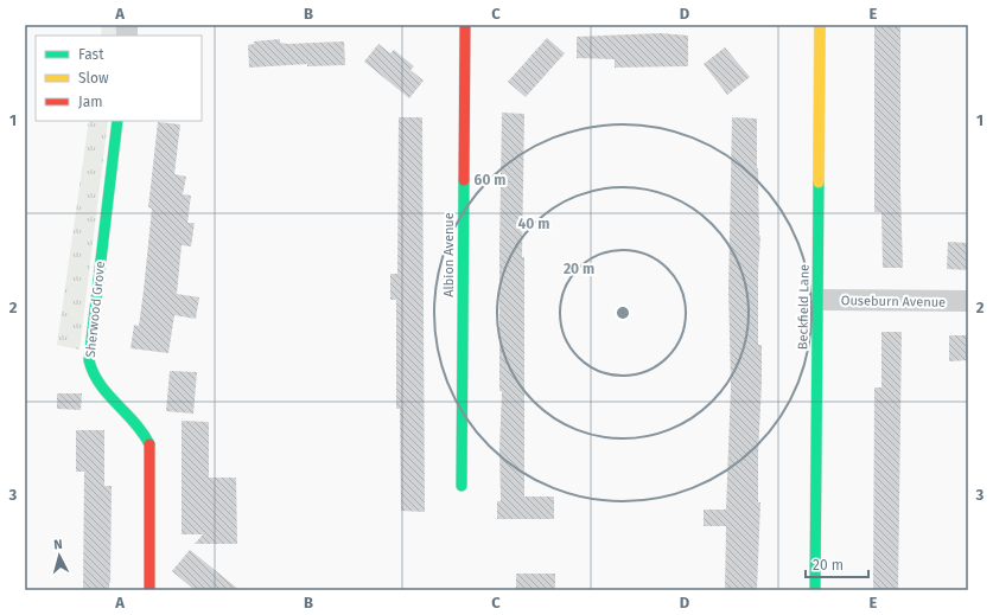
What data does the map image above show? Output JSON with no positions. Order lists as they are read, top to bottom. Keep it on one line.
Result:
{"streets":{"street":["Albion Avenue","Ouseburn Avenue","Beckfield Lane","Sherwood Grove"]},"crossings":[["Ouseburn Avenue","Beckfield Lane"]],"legend":["Fast","Slow","Jam"],"scale_bar":"20 m","north":"top","grid":{"columns":["A","B","C","D","E"],"rows":["1","2","3"]},"rings":["60 m","40 m","20 m"]}
